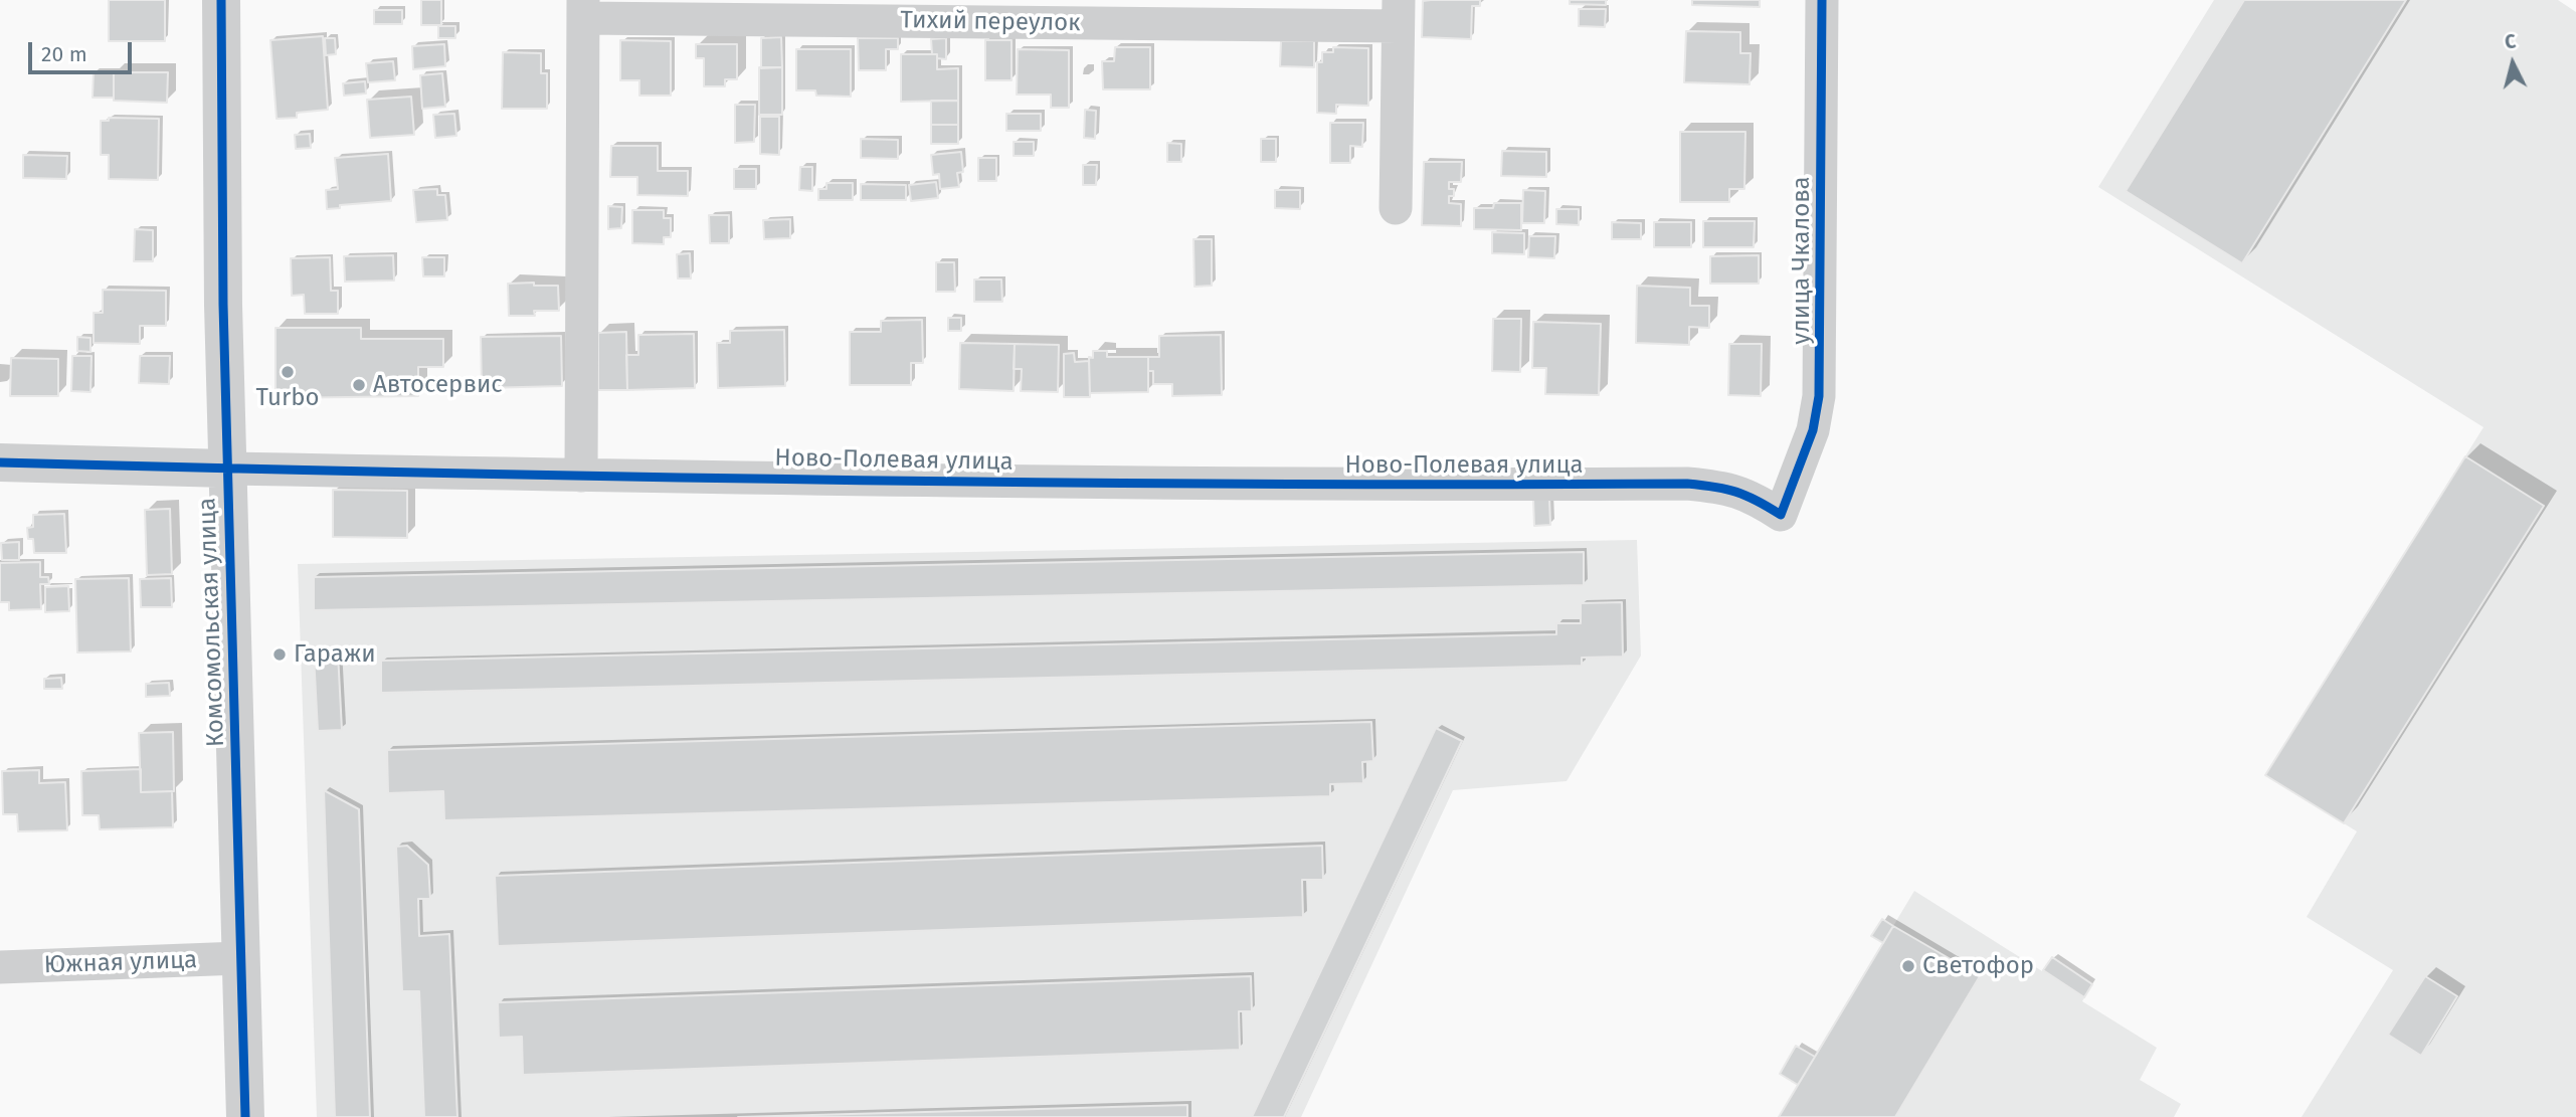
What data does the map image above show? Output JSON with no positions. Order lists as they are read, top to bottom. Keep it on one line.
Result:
{"streets":{"street":["Тихий переулок","улица Чкалова","Ново-Полевая улица","Комсомольская улица","Южная улица"]},"crossings":[["Тихий переулок","Ново-Полевая улица"],["улица Чкалова","Ново-Полевая улица"],["Ново-Полевая улица","Комсомольская улица"],["Комсомольская улица","Южная улица"]],"places":["Turbo","Автосервис","Гаражи","Светофор"],"scale_bar":"20 m","north":"top"}
